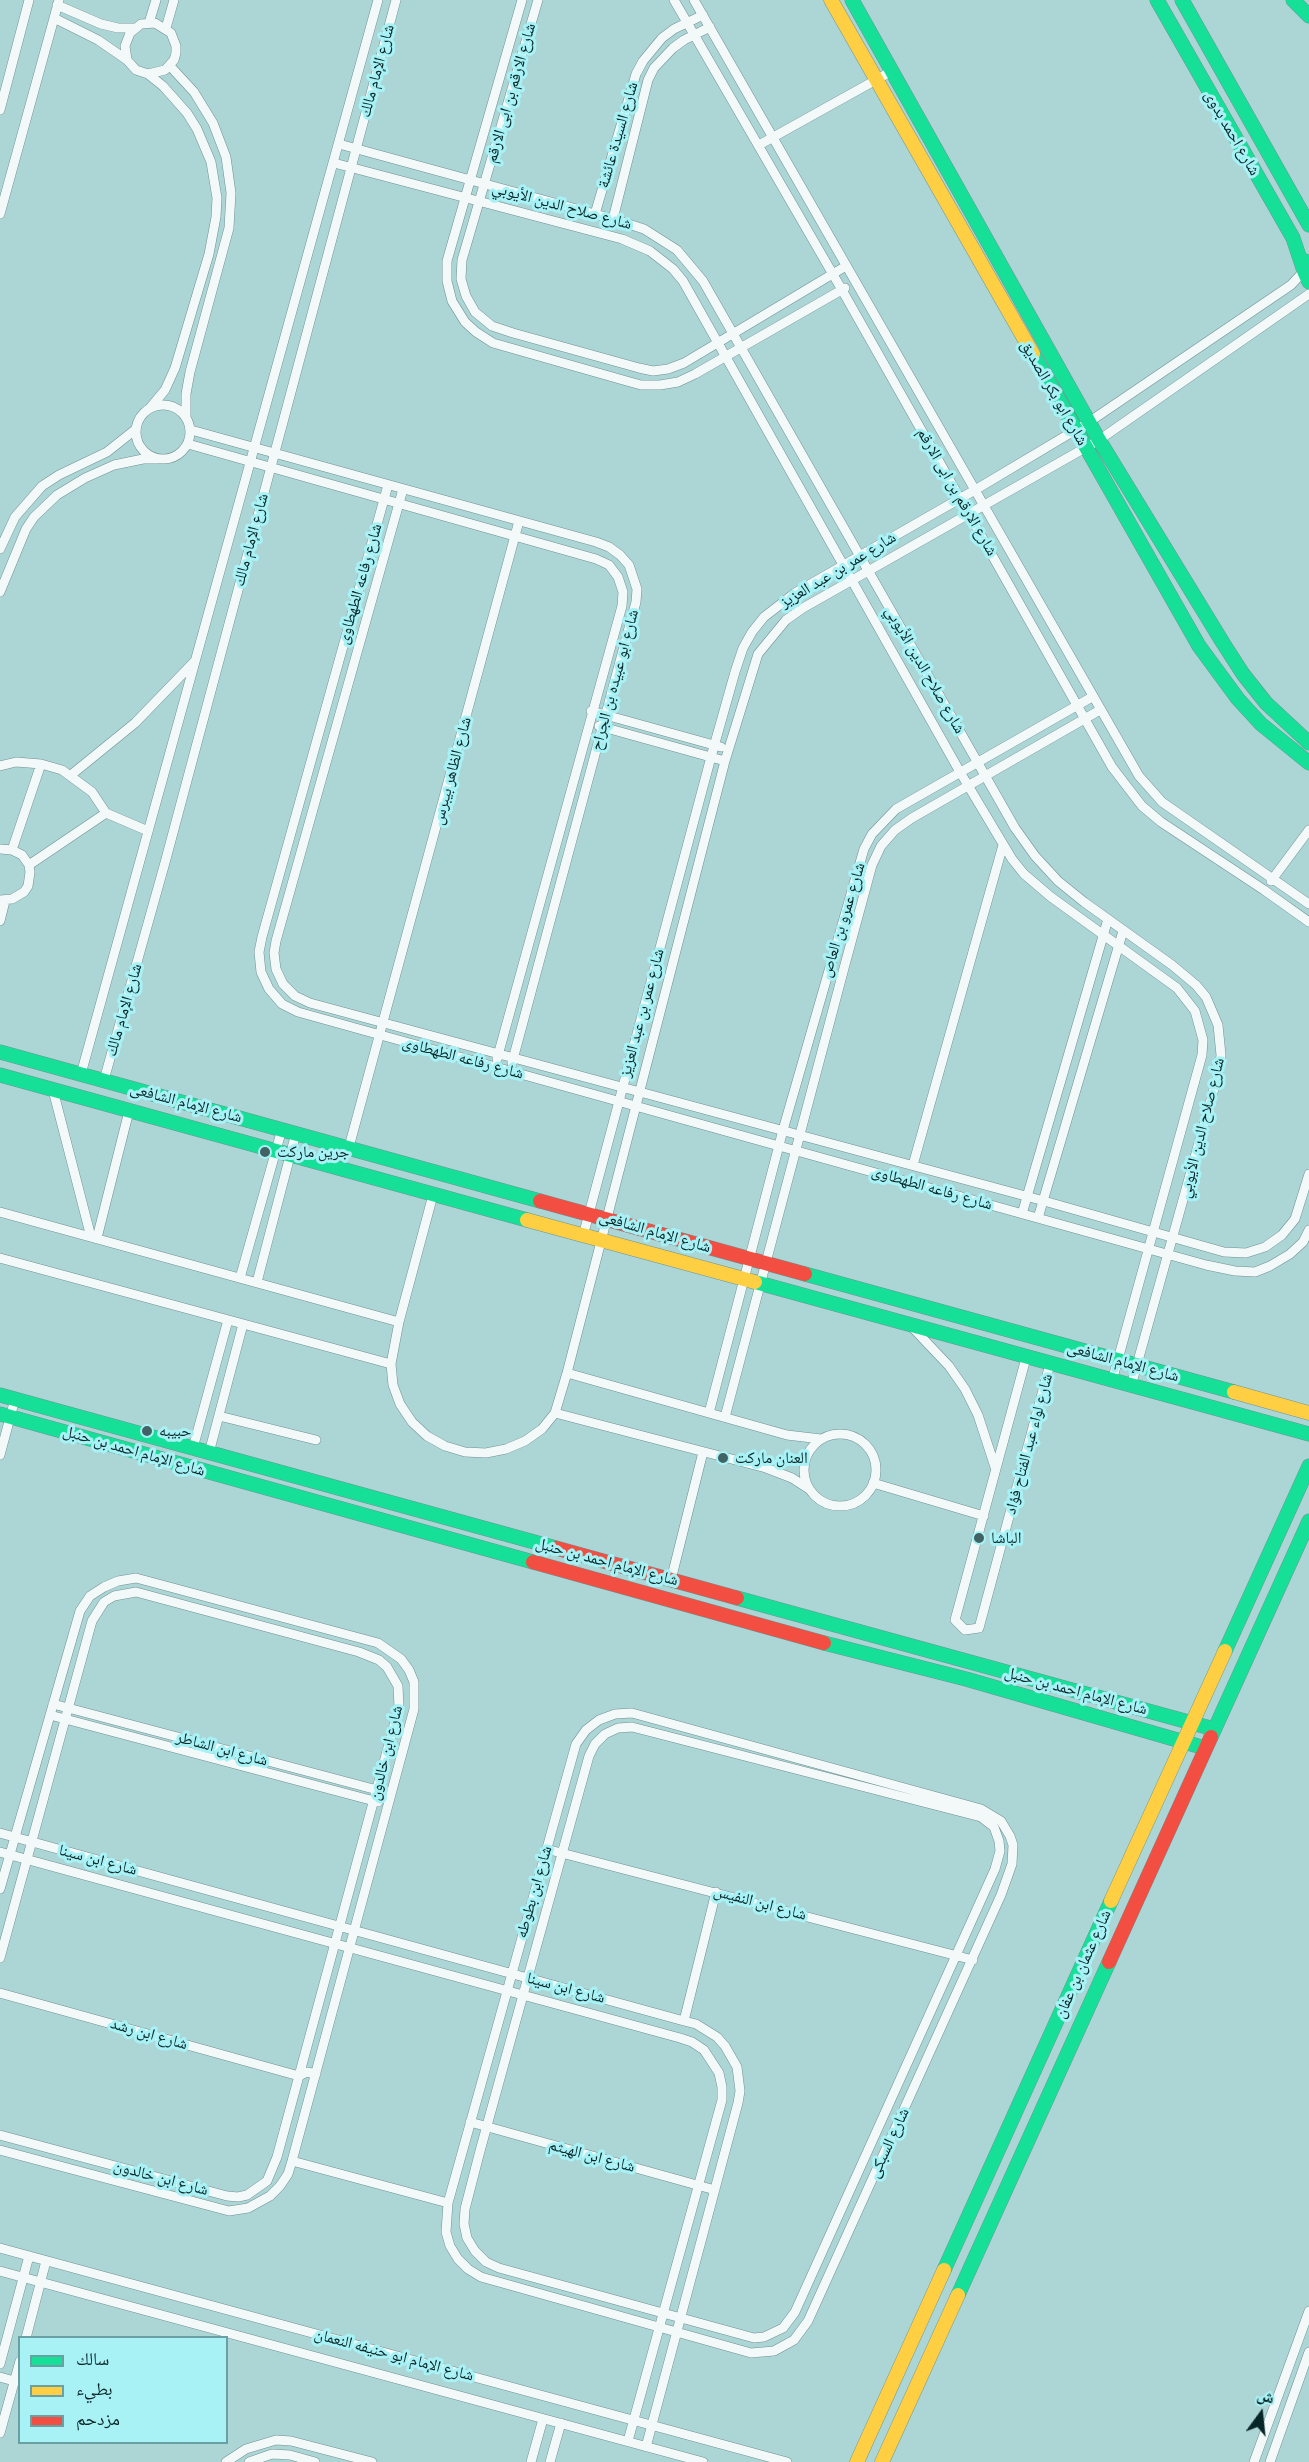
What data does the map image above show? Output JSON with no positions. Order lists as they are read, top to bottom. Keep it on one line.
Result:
{"streets":{"street":["شارع الإمام مالك","شارع الارقم بن ابى الارقم","شارع احمد بدوى","شارع السيدة عائشة","شارع صلاح الدين الأيوبي","شارع ابو بكر الصديق","شارع عمر بن عبد العزيز","شارع رفاعه الطهطاوى","شارع ابو عبيده بن الجراح","شارع الظاهر بيبرس","شارع عمرو بن العاص","شارع الإمام الشافعى","شارع لواء عبد الفتاح فؤاد","شارع الإمام احمد بن حنبل","شارع ابن الشاطر","شارع ابن خالدون","شارع ابن سينا","شارع ابن بطوطه","شارع ابن النفيس","شارع عثمان بن عفان","شارع ابن رشد","شارع السبكى","شارع ابن الهيثم","شارع الإمام ابو حنيفه النعمان"]},"crossings":[["شارع الإمام مالك","شارع صلاح الدين الأيوبي"],["شارع الإمام مالك","شارع ابو عبيده بن الجراح"],["شارع الإمام مالك","شارع الإمام الشافعى"],["شارع الارقم بن ابى الارقم","شارع السيدة عائشة"],["شارع الارقم بن ابى الارقم","شارع صلاح الدين الأيوبي"],["شارع الارقم بن ابى الارقم","شارع عمر بن عبد العزيز"],["شارع الارقم بن ابى الارقم","شارع عمرو بن العاص"],["شارع احمد بدوى","شارع عمر بن عبد العزيز"],["شارع السيدة عائشة","شارع صلاح الدين الأيوبي"],["شارع صلاح الدين الأيوبي","شارع عمر بن عبد العزيز"],["شارع صلاح الدين الأيوبي","شارع رفاعه الطهطاوى"],["شارع صلاح الدين الأيوبي","شارع عمرو بن العاص"],["شارع صلاح الدين الأيوبي","شارع الإمام الشافعى"],["شارع ابو بكر الصديق","شارع عمر بن عبد العزيز"],["شارع عمر بن عبد العزيز","شارع رفاعه الطهطاوى"],["شارع عمر بن عبد العزيز","شارع الإمام الشافعى"],["شارع رفاعه الطهطاوى","شارع ابو عبيده بن الجراح"],["شارع رفاعه الطهطاوى","شارع الظاهر بيبرس"],["شارع رفاعه الطهطاوى","شارع عمرو بن العاص"],["شارع ابو عبيده بن الجراح","شارع الظاهر بيبرس"],["شارع الظاهر بيبرس","شارع الإمام الشافعى"],["شارع عمرو بن العاص","شارع الإمام الشافعى"],["شارع الإمام الشافعى","شارع لواء عبد الفتاح فؤاد"],["شارع الإمام احمد بن حنبل","شارع عثمان بن عفان"],["شارع ابن الشاطر","شارع ابن خالدون"],["شارع ابن خالدون","شارع ابن سينا"],["شارع ابن خالدون","شارع ابن رشد"],["شارع ابن سينا","شارع ابن بطوطه"],["شارع ابن سينا","شارع السبكى"],["شارع ابن سينا","شارع ابن الهيثم"],["شارع ابن سينا","شارع الإمام ابو حنيفه النعمان"],["شارع ابن بطوطه","شارع ابن النفيس"],["شارع ابن بطوطه","شارع السبكى"],["شارع ابن بطوطه","شارع ابن الهيثم"],["شارع ابن النفيس","شارع السبكى"]],"places":["جرين ماركت","حبيبه","العنان ماركت","الباشا"],"legend":["سالك","بطيء","مزدحم"],"north":"top"}
